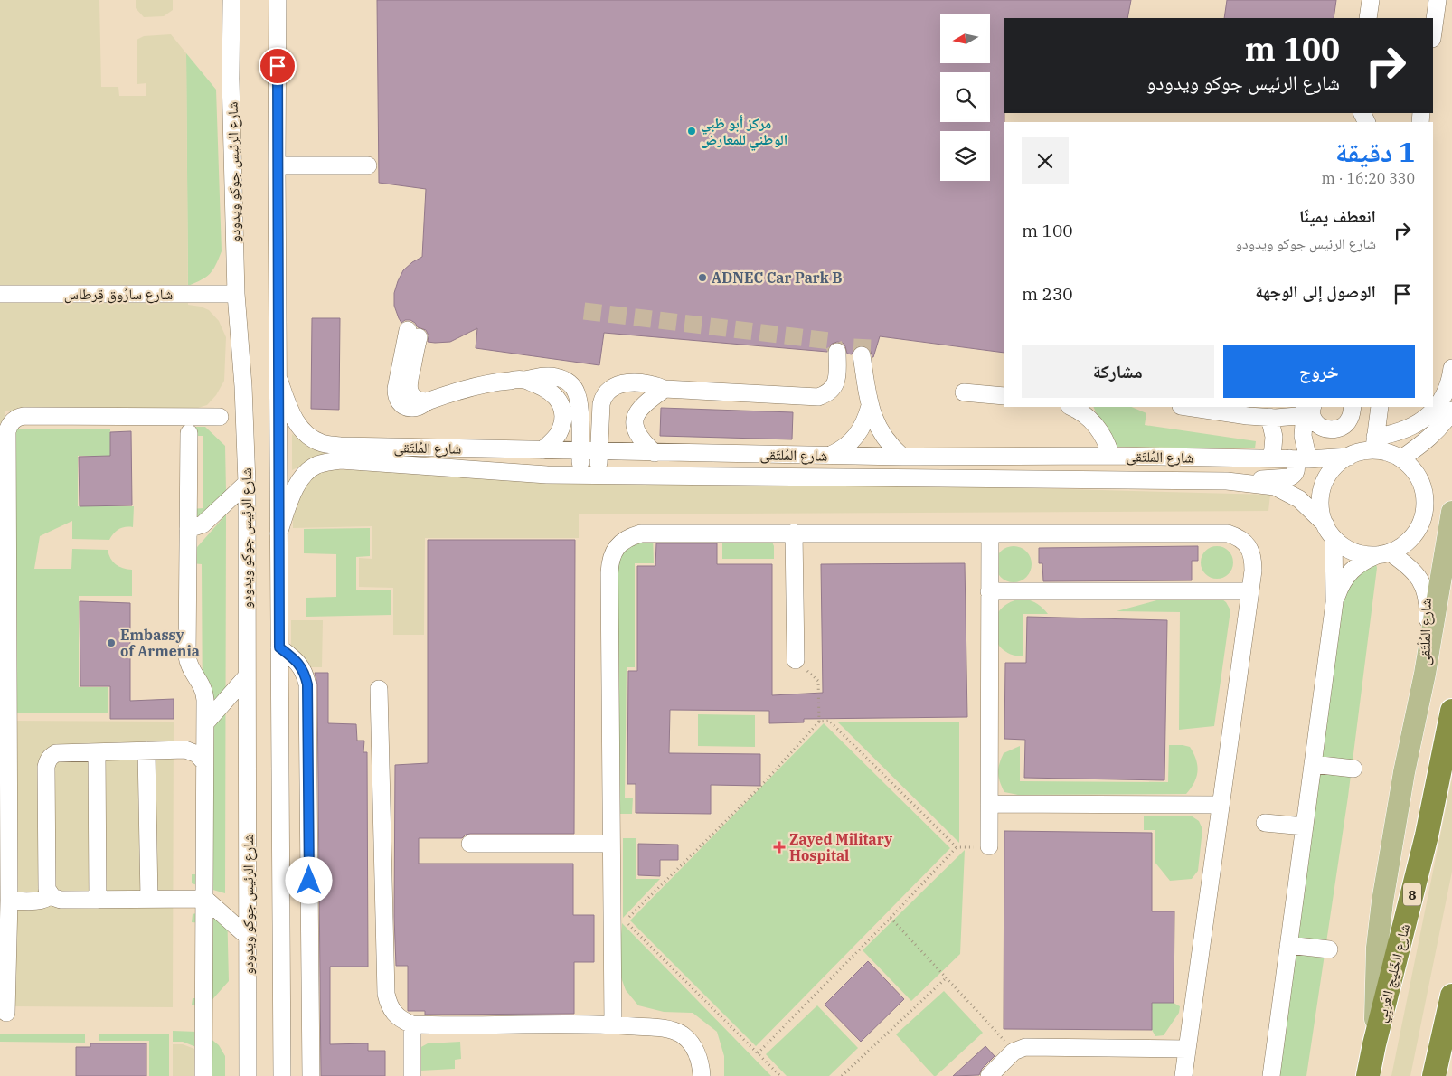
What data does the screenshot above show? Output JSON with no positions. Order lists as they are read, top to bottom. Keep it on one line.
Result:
{"streets":{"highway":["8","شارع الخَلِيج العَربِي"],"street":["شارع الرئيس جوكو ويدودو","شارع سارُوق قِرطاس","شارع المُلتَقى","شارع المُلْتَقى"]},"crossings":[["شارع الرئيس جوكو ويدودو","شارع سارُوق قِرطاس"],["شارع المُلتَقى","شارع المُلْتَقى"]],"places":{"other":["مركز أبو ظبي الوطني للمعارض","ADNEC Car Park B","Embassy of Armenia"],"health":["Zayed Military Hospital"]},"north":"left","page":{"turn":["100 m","شارع الرئيس جوكو ويدودو"],"heading":["1 دقيقة","330 m · 16:20"],"list":[{"name":"انعطف يمينًا","note":"شارع الرئيس جوكو ويدودو","value":"100 m"},{"name":"الوصول إلى الوجهة","value":"230 m"}],"buttons":["خروج","مشاركة"]}}
